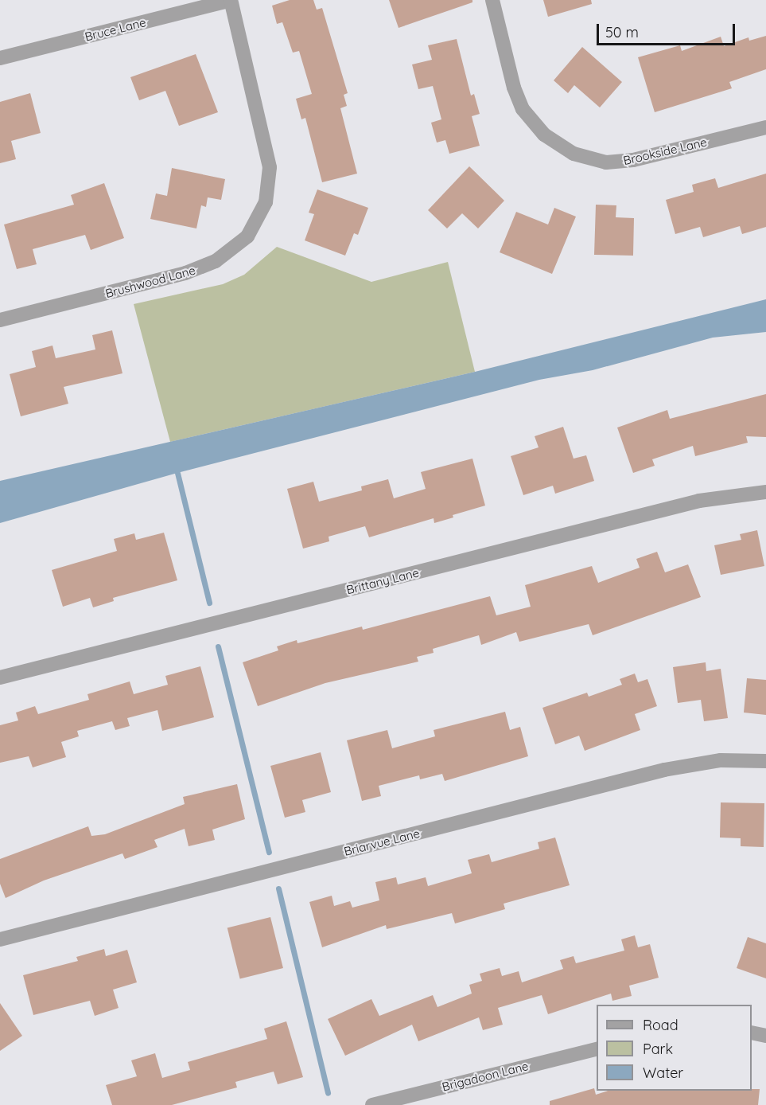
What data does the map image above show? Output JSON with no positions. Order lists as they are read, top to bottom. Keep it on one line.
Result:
{"streets":{"street":["Bruce Lane","Brookside Lane","Brushwood Lane","Brittany Lane","Briarvue Lane","Brigadoon Lane"]},"crossings":[["Bruce Lane","Brushwood Lane"]],"legend":["Road","Park","Water"],"scale_bar":"50 m"}
